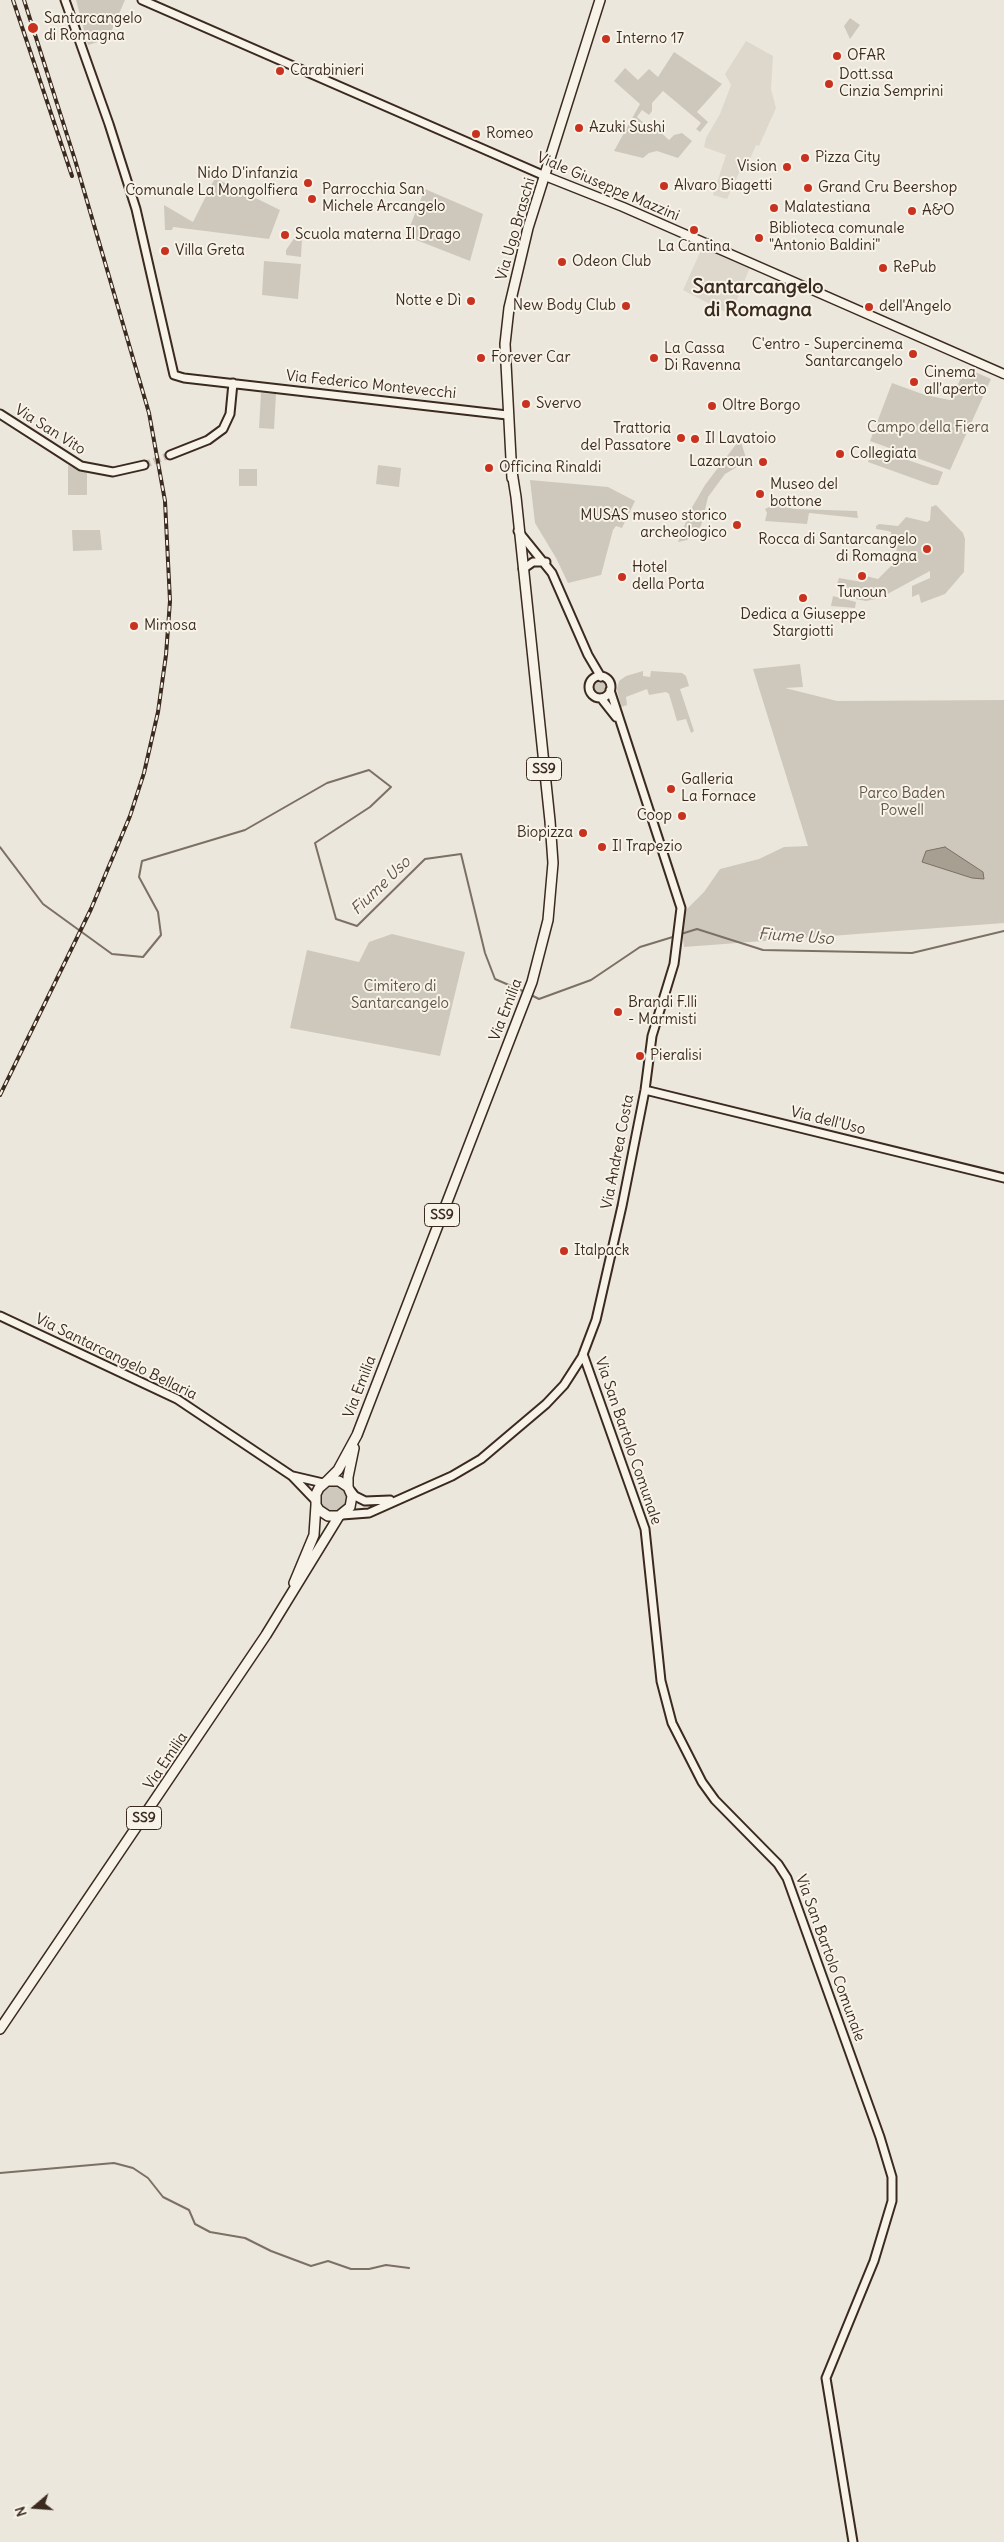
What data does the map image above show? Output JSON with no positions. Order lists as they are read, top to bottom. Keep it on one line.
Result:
{"streets":{"main road":["Viale Giuseppe Mazzini","Via Ugo Braschi","SS9","Via Emilia"],"street":["Via Federico Montevecchi","Via San Vito","Via dell'Uso","Via Andrea Costa","Via Santarcangelo Bellaria","Via San Bartolo Comunale"]},"crossings":[["Viale Giuseppe Mazzini","Via Ugo Braschi"],["Via Ugo Braschi","Via Federico Montevecchi"],["Via Ugo Braschi","Via Emilia"],["Via Emilia","Via Andrea Costa"],["Via Emilia","Via Santarcangelo Bellaria"],["Via dell'Uso","Via Andrea Costa"],["Via Andrea Costa","Via Santarcangelo Bellaria"],["Via Andrea Costa","Via San Bartolo Comunale"]],"districts":["Santarcangelo di Romagna"],"water":["Fiume Uso"],"parks":["Campo della Fiera","Parco Baden Powell","Cimitero di Santarcangelo"],"places":["Santarcangelo di Romagna","Interno 17","OFAR","Carabinieri","Dott.ssa Cinzia Semprini","Azuki Sushi","Romeo","Pizza City","Vision","Nido D'infanzia Comunale La Mongolfiera","Alvaro Biagetti","Grand Cru Beershop","Parrocchia San Michele Arcangelo","Malatestiana","A&O","La Cantina","Scuola materna Il Drago","Biblioteca comunale \"Antonio Baldini\"","Villa Greta","Odeon Club","RePub","Notte e Dì","New Body Club","dell'Angelo","C'entro - Supercinema Santarcangelo","Forever Car","La Cassa Di Ravenna","Cinema all'aperto","Svervo","Oltre Borgo","Trattoria del Passatore","Il Lavatoio","Collegiata","Lazaroun","Officina Rinaldi","Museo del bottone","MUSAS museo storico archeologico","Rocca di Santarcangelo di Romagna","Tunoun","Hotel della Porta","Dedica a Giuseppe Stargiotti","Mimosa","Galleria La Fornace","Coop","Biopizza","Il Trapezio","Brandi F.lli - Marmisti","Pieralisi","Italpack"],"north":"left"}
